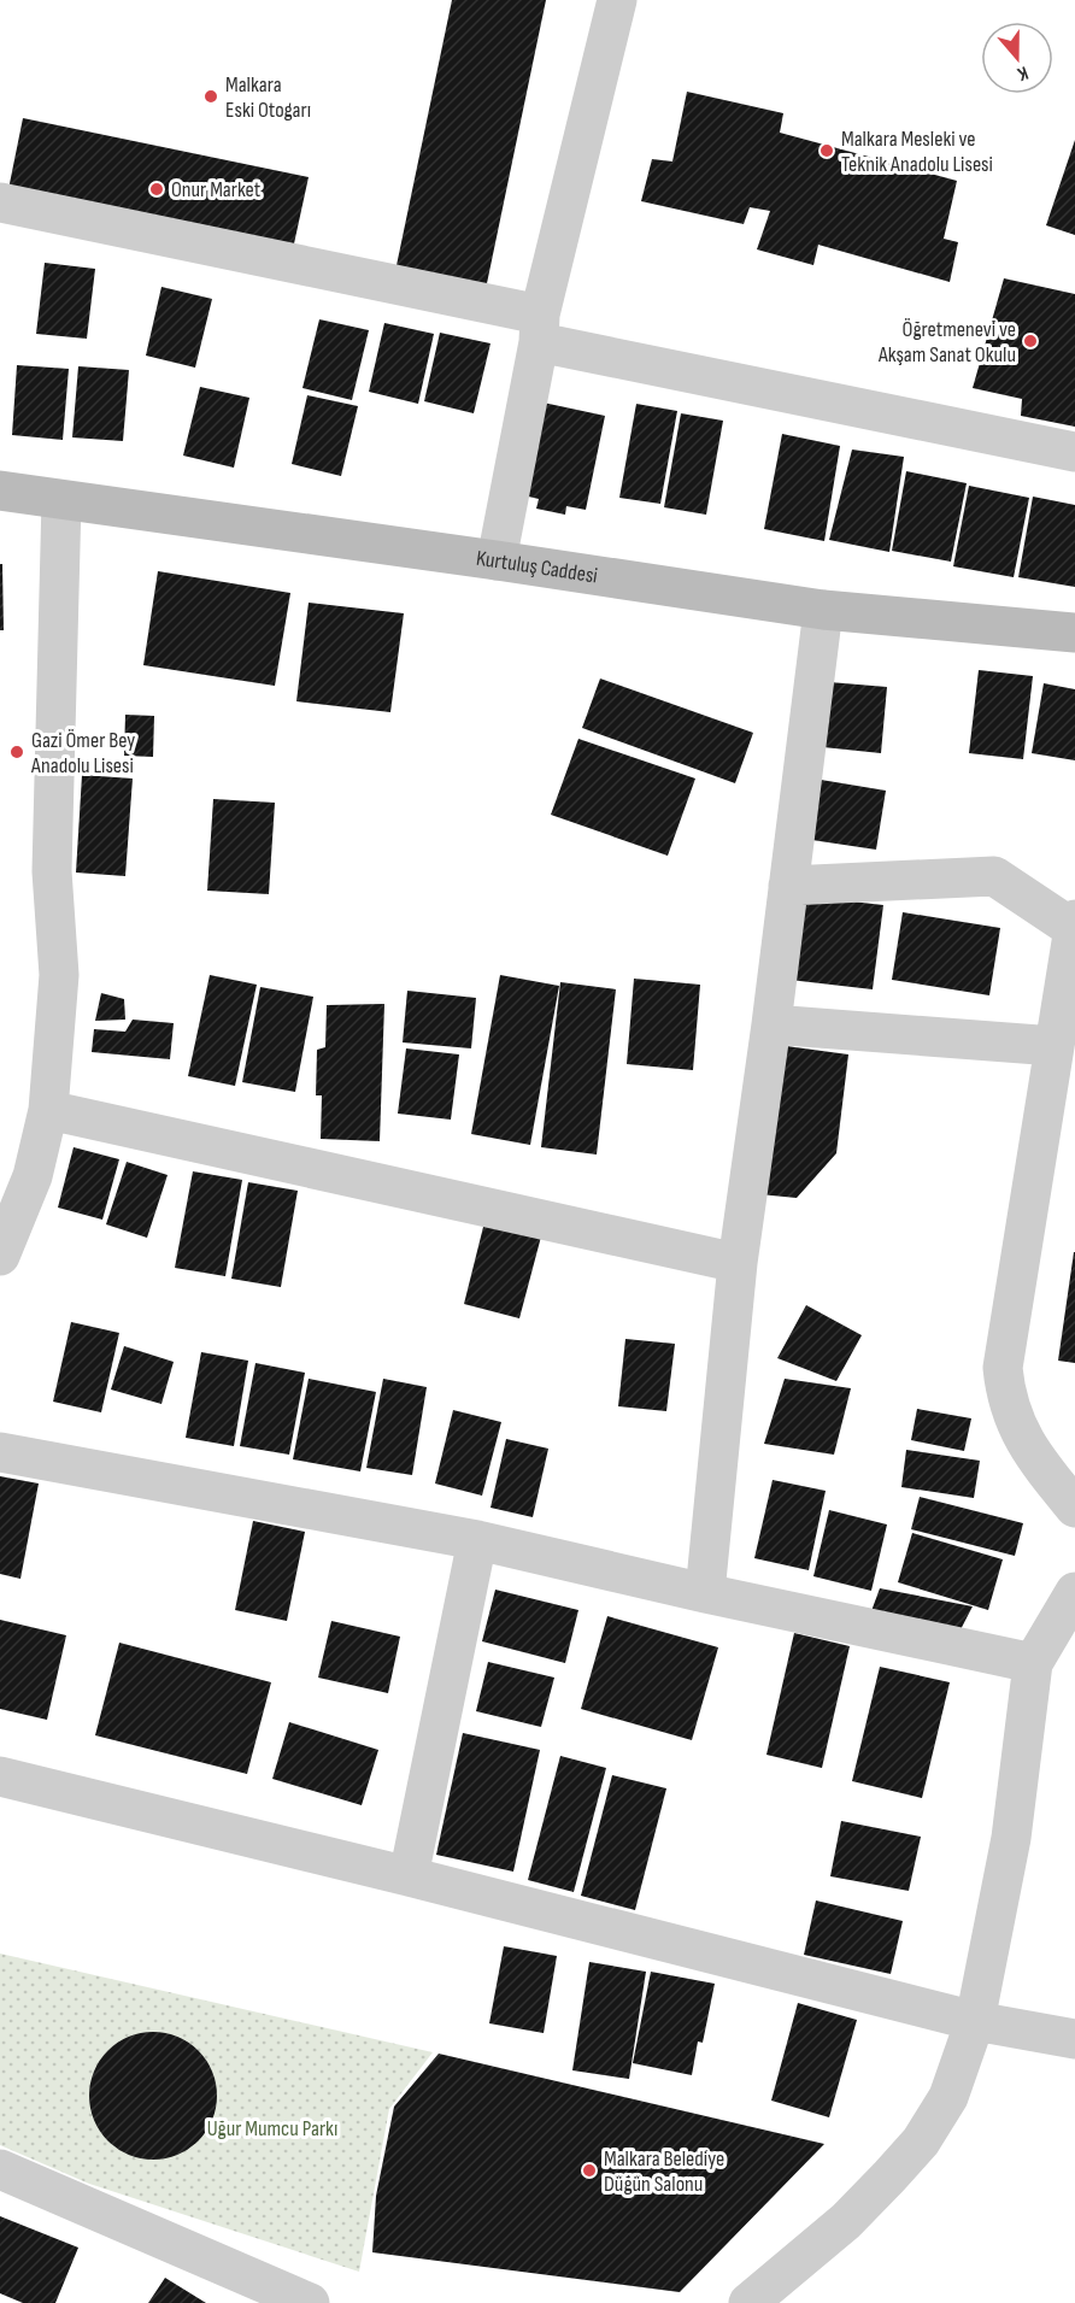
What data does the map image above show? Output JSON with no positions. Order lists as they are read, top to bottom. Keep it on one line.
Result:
{"streets":{"street":["Kurtuluş Caddesi"]},"parks":["Uğur Mumcu Parkı"],"places":["Malkara Eski Otogarı","Malkara Mesleki ve Teknik Anadolu Lisesi","Onur Market","Öğretmenevi ve Akşam Sanat Okulu","Gazi Ömer Bey Anadolu Lisesi","Malkara Belediye Düğün Salonu"],"north":"bottom"}
